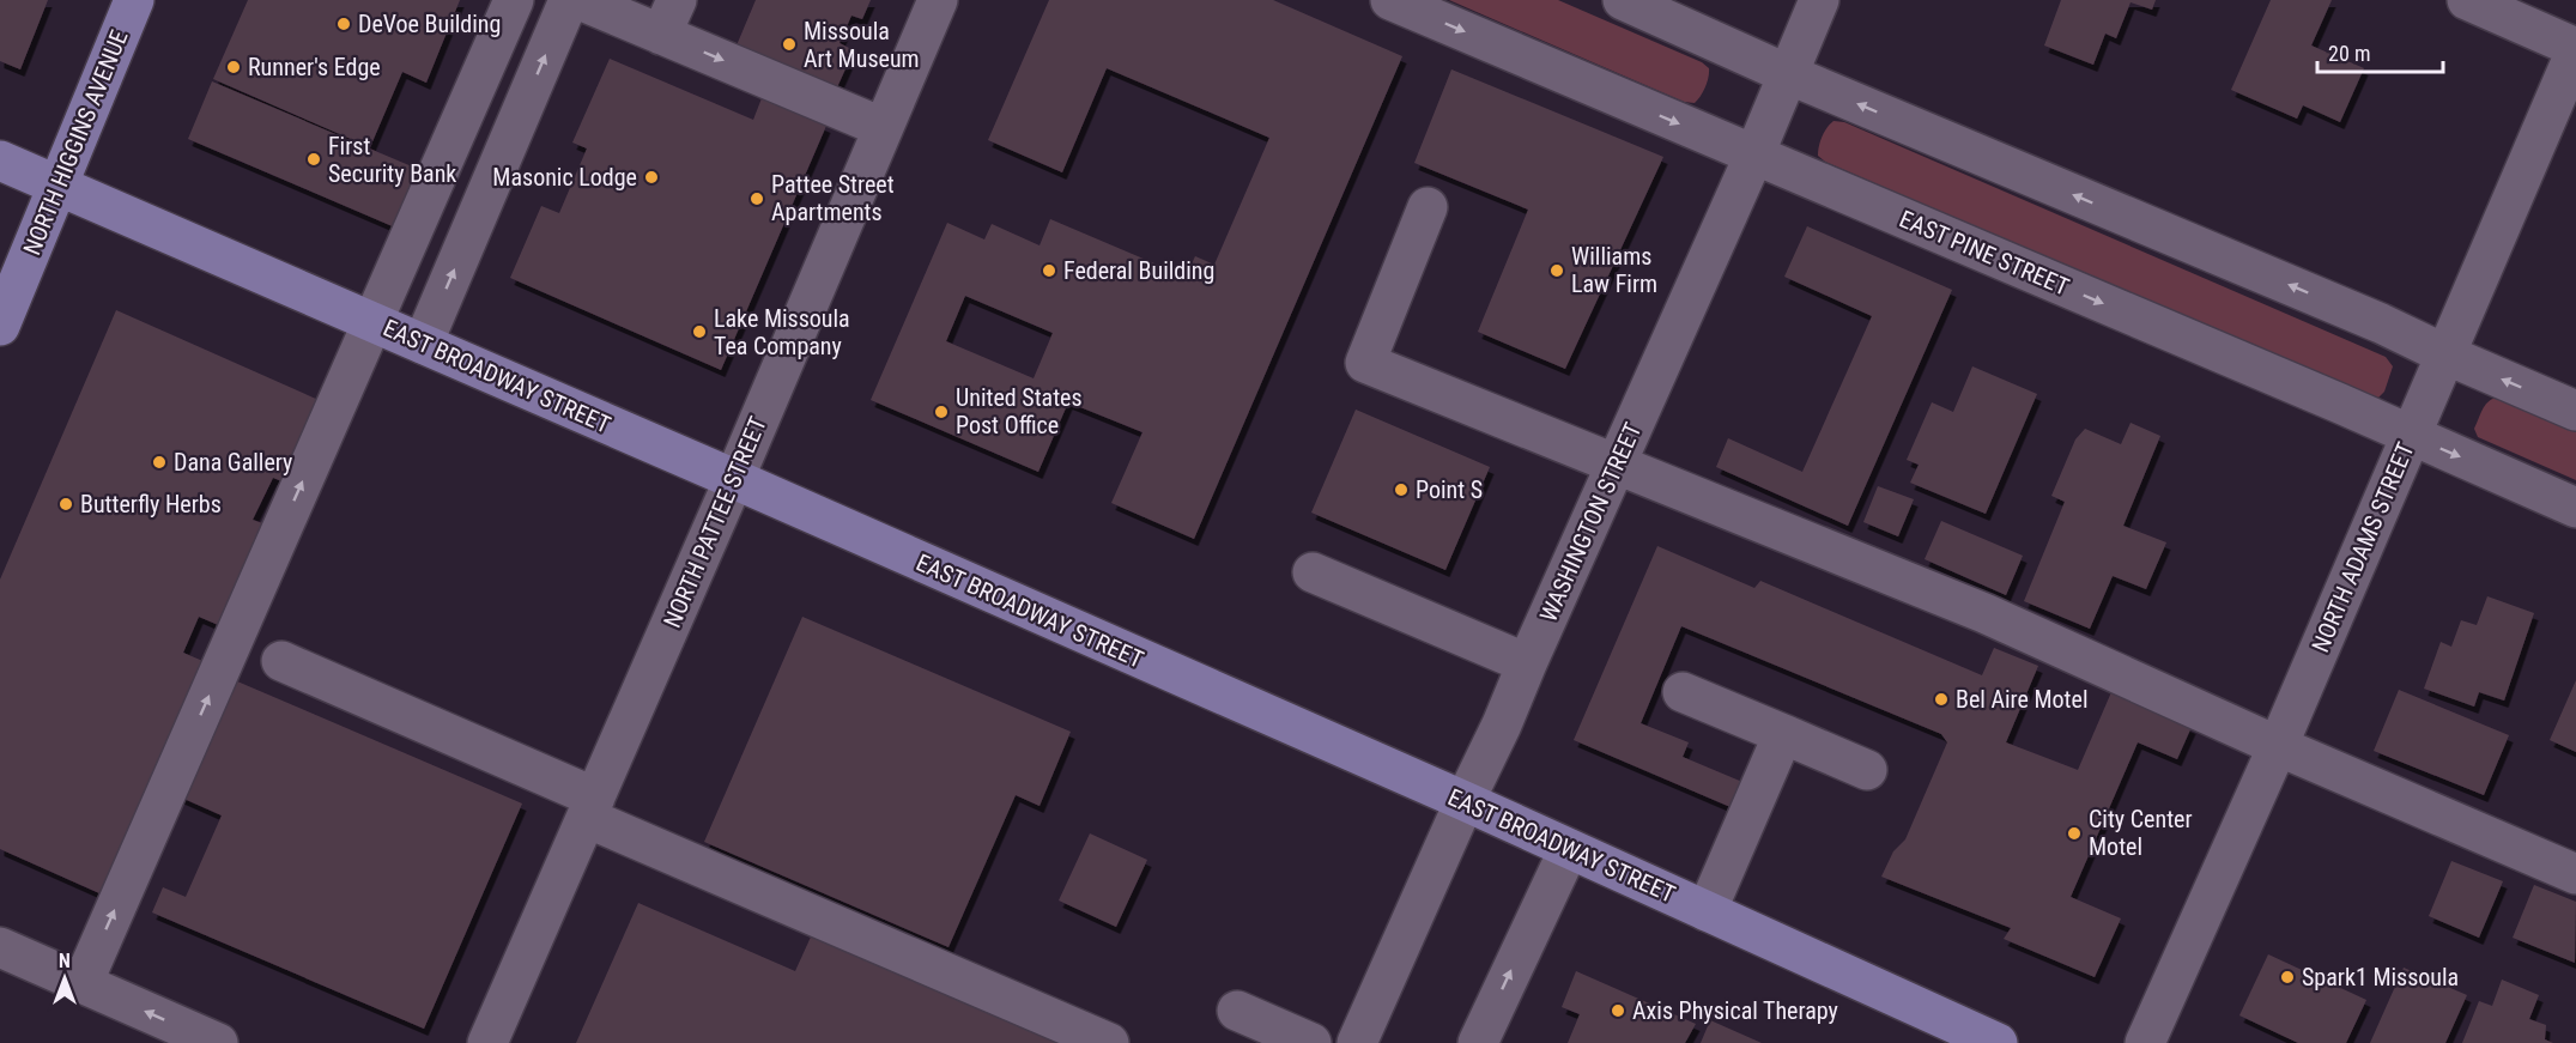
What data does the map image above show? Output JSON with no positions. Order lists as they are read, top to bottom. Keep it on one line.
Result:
{"streets":{"main road":["NORTH HIGGINS AVENUE","EAST BROADWAY STREET"],"street":["EAST PINE STREET","NORTH PATTEE STREET","WASHINGTON STREET","NORTH ADAMS STREET"]},"crossings":[["NORTH HIGGINS AVENUE","EAST BROADWAY STREET"],["EAST PINE STREET","WASHINGTON STREET"],["EAST PINE STREET","NORTH ADAMS STREET"],["EAST BROADWAY STREET","NORTH PATTEE STREET"],["EAST BROADWAY STREET","WASHINGTON STREET"]],"places":["DeVoe Building","Missoula Art Museum","Runner's Edge","First Security Bank","Masonic Lodge","Pattee Street Apartments","Federal Building","Williams Law Firm","Lake Missoula Tea Company","United States Post Office","Dana Gallery","Point S","Butterfly Herbs","Bel Aire Motel","City Center Motel","Spark1 Missoula","Axis Physical Therapy"],"scale_bar":"20 m","north":"top"}
